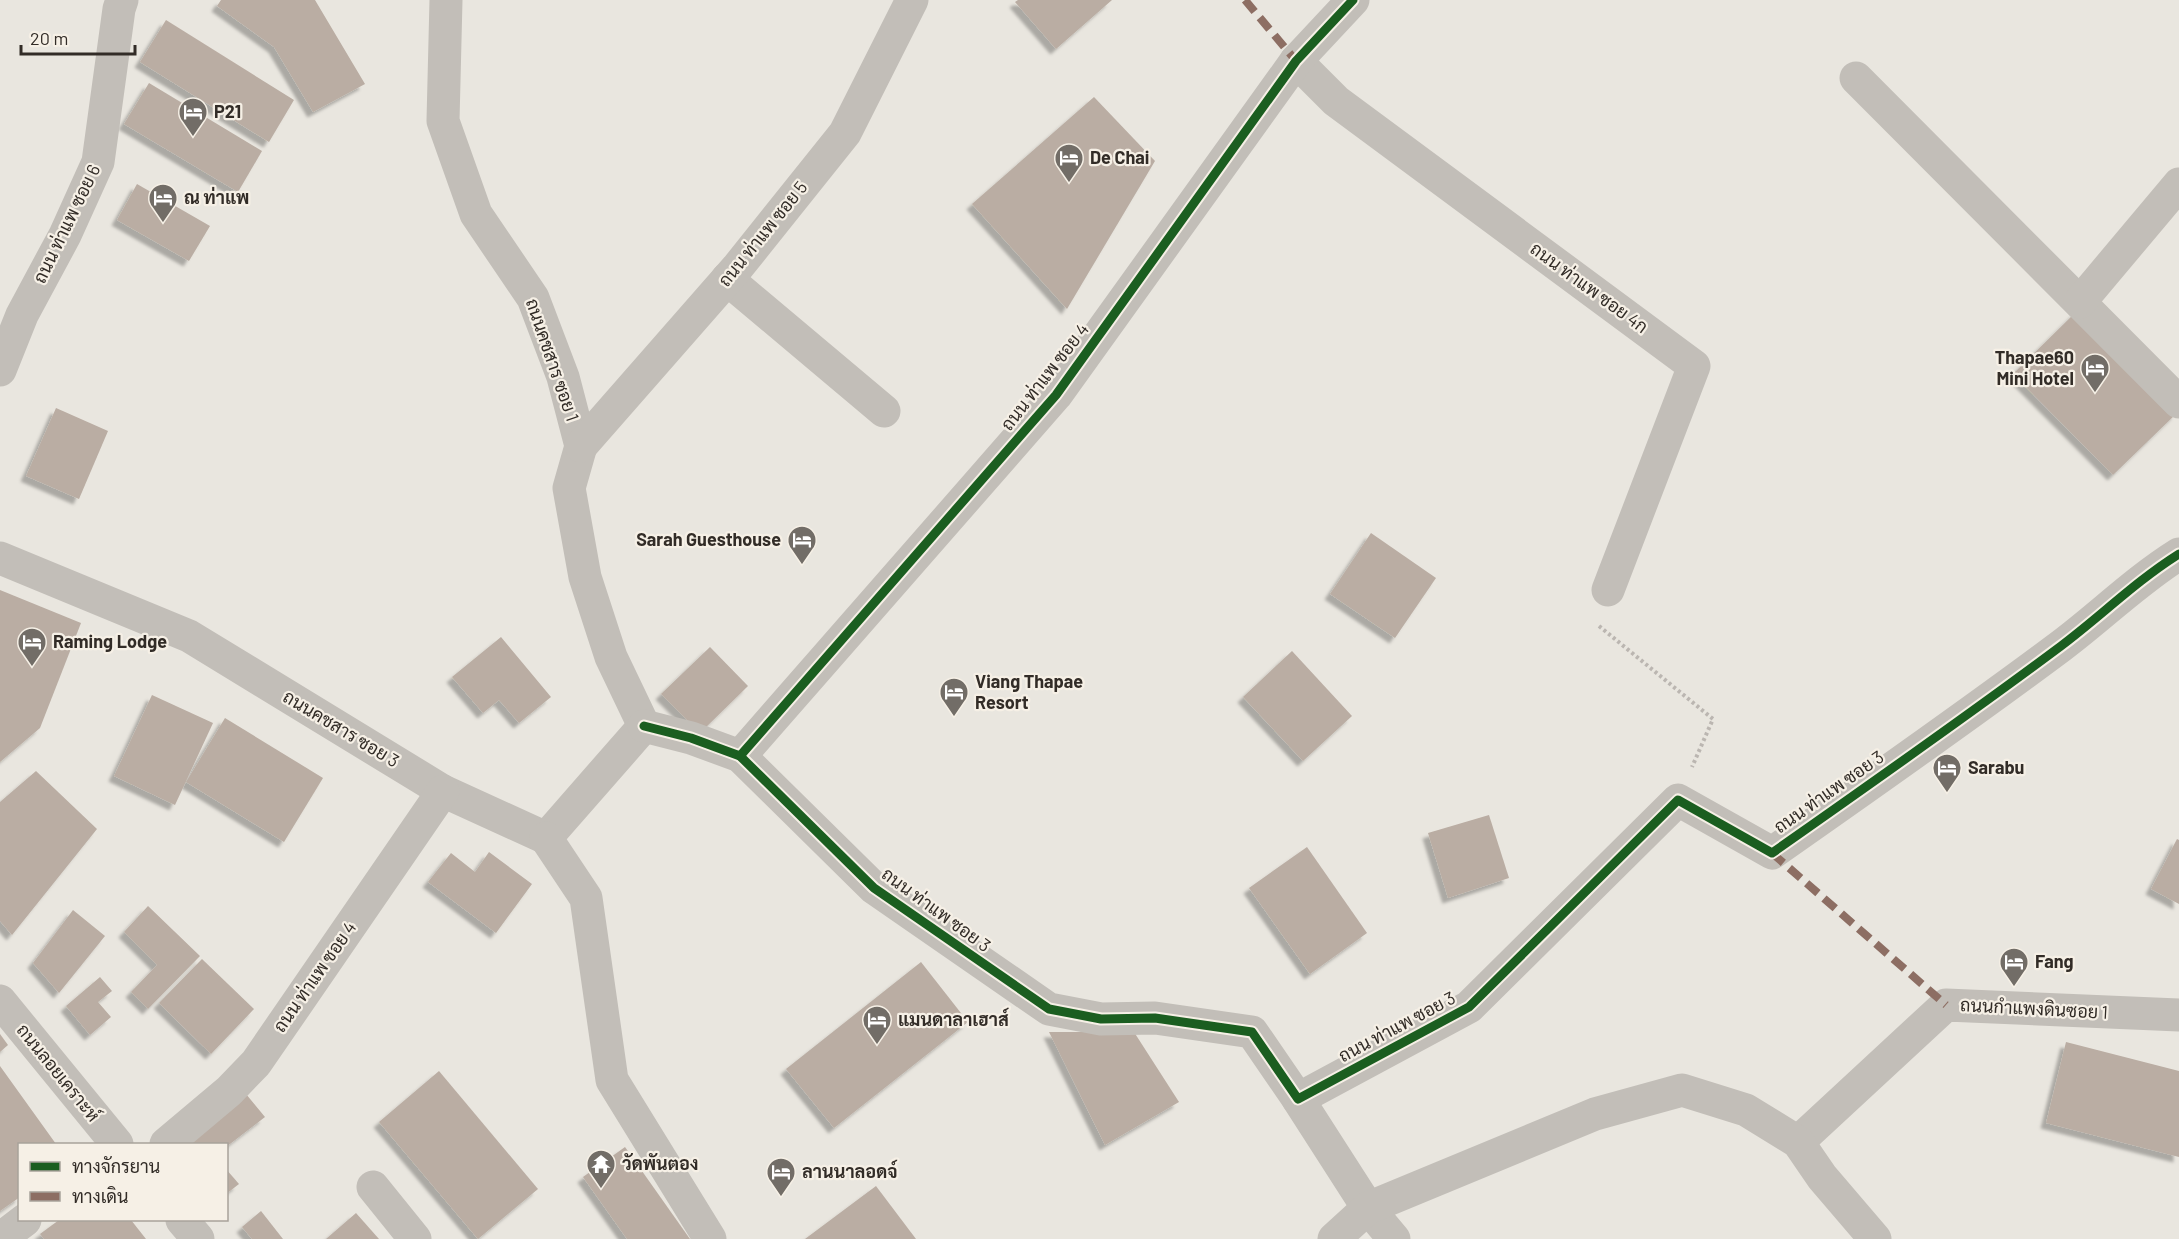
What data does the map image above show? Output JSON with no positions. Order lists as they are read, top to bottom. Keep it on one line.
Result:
{"streets":{"street":["ถนน ท่าแพ ซอย 6","ถนน ท่าแพ ซอย 5","ถนน ท่าแพ ซอย 4ก","ถนนคชสาร ซอย 1","ถนน ท่าแพ ซอย 4","ถนนคชสาร ซอย 3","ถนน ท่าแพ ซอย 3","ถนนกำแพงดินซอย 1","ถนนลอยเคราะห์"]},"crossings":[["ถนน ท่าแพ ซอย 5","ถนนคชสาร ซอย 1"],["ถนน ท่าแพ ซอย 4ก","ถนน ท่าแพ ซอย 4"],["ถนนคชสาร ซอย 1","ถนน ท่าแพ ซอย 3"],["ถนน ท่าแพ ซอย 4","ถนนคชสาร ซอย 3"],["ถนน ท่าแพ ซอย 4","ถนน ท่าแพ ซอย 3"]],"places":{"hotel":["P21","De Chai","ณ ท่าแพ","Thapae60 Mini Hotel","Sarah Guesthouse","Raming Lodge","Viang Thapae Resort","Sarabu","Fang","แมนดาลาเฮาส์","ลานนาลอดจ์"],"temple":["วัดพันตอง"]},"legend":["ทางจักรยาน","ทางเดิน"],"scale_bar":"20 m"}
